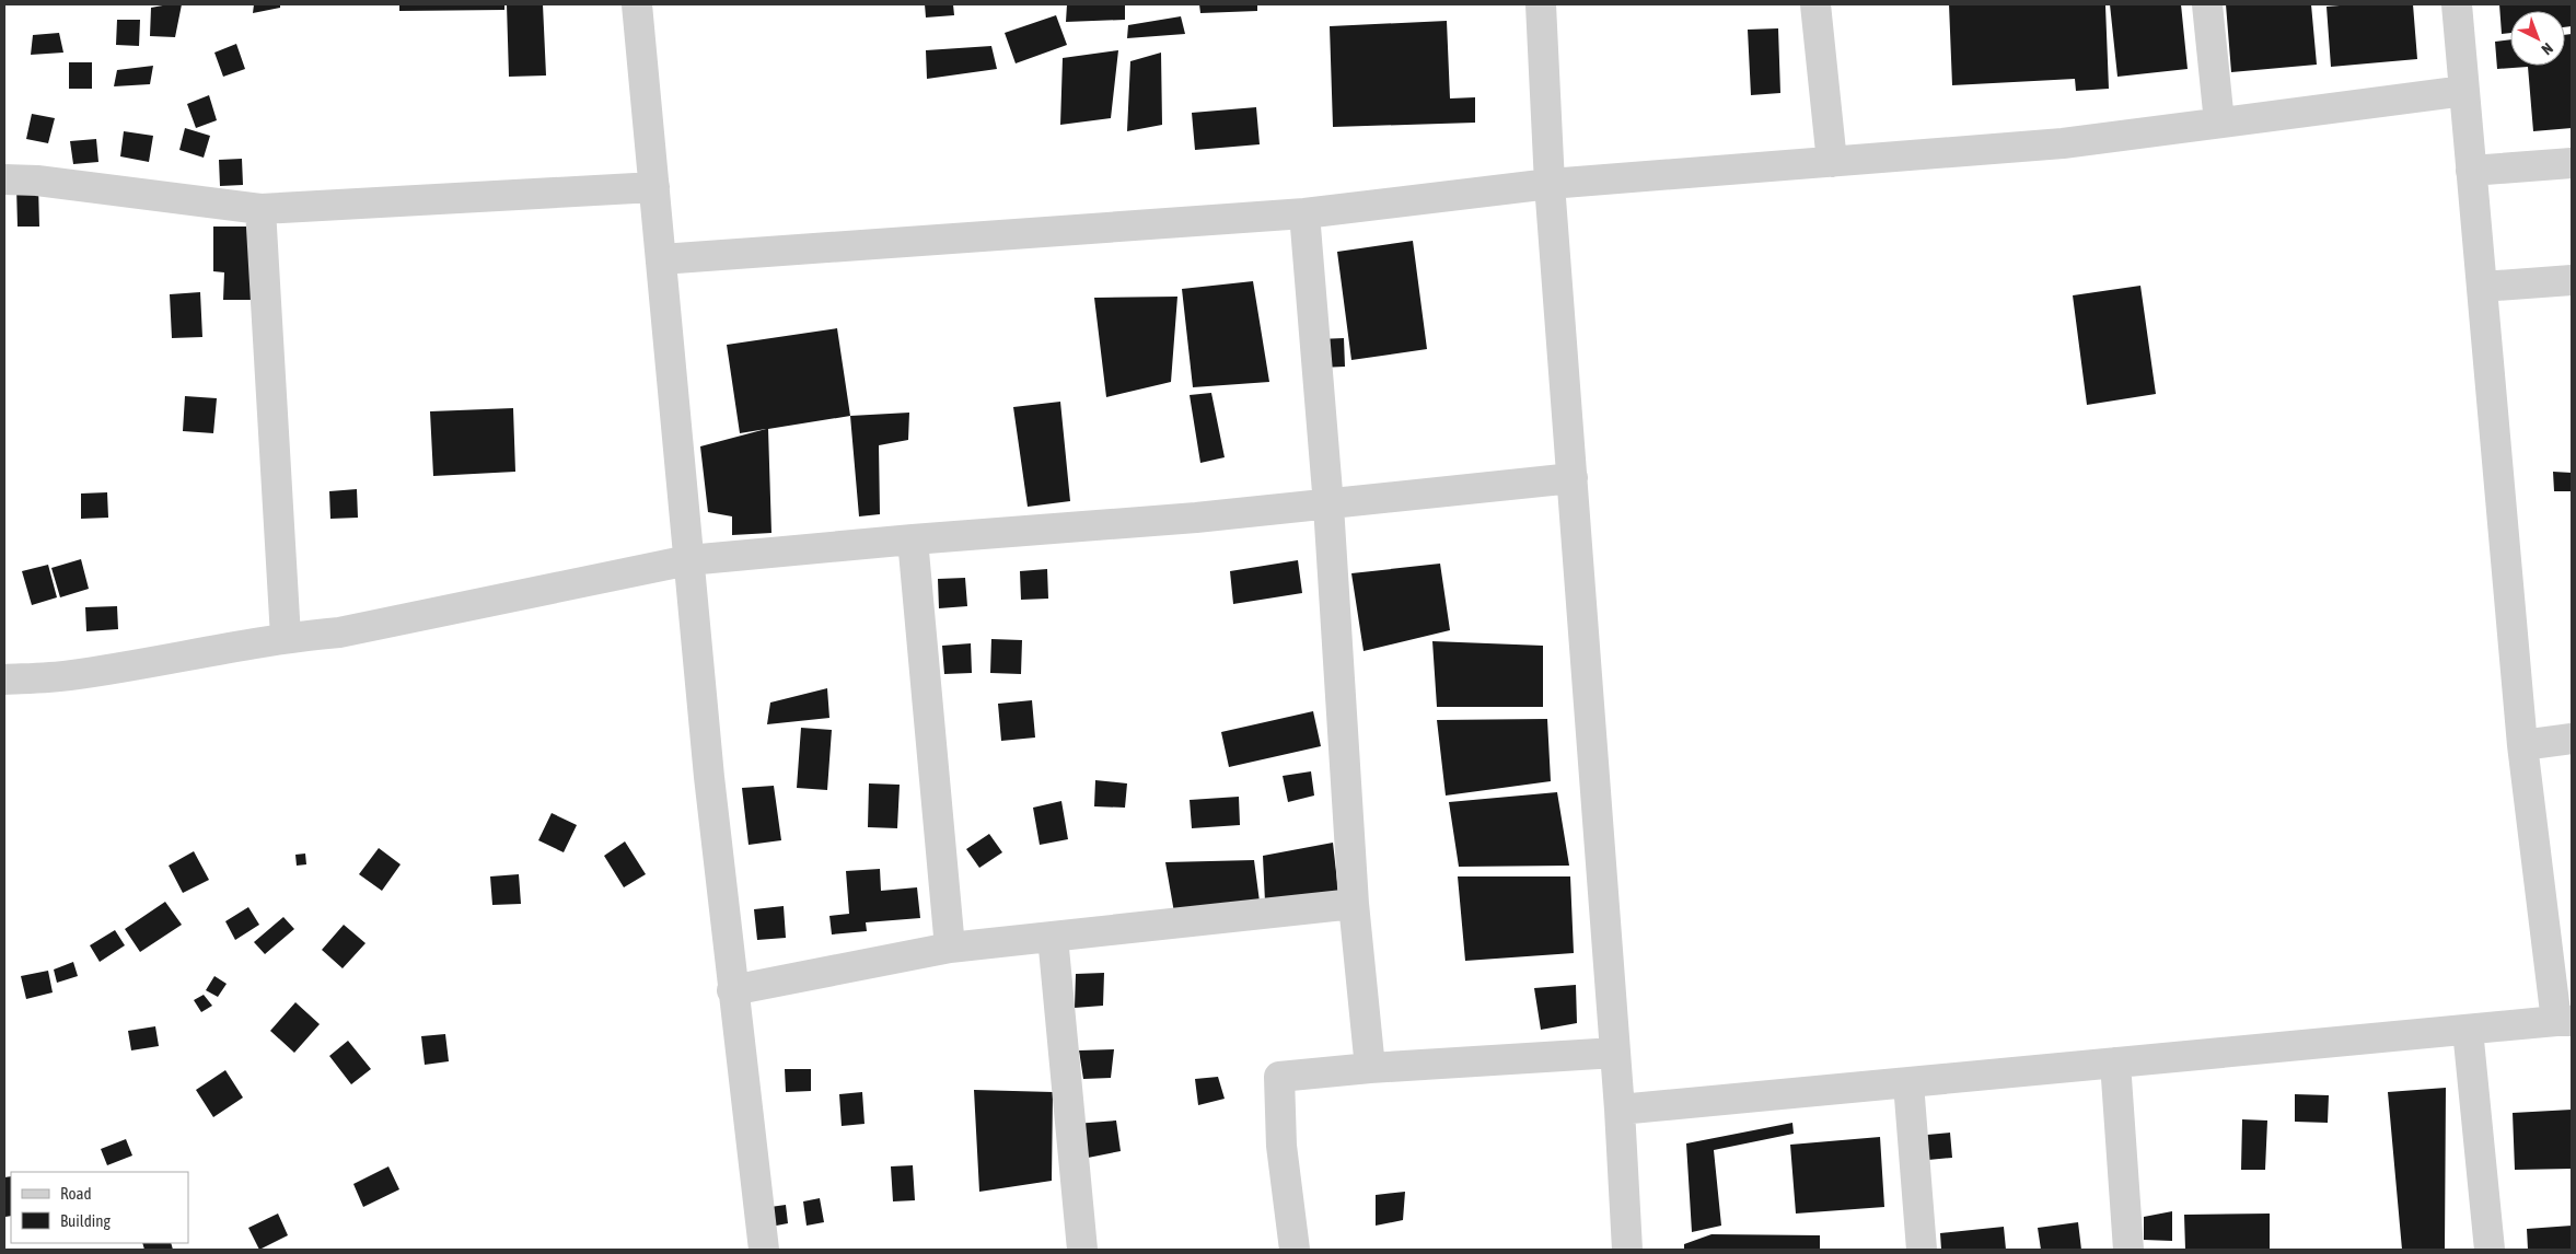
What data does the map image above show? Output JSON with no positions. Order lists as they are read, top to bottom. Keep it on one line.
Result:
{"legend":["Road","Building"],"north":"bottom right"}
